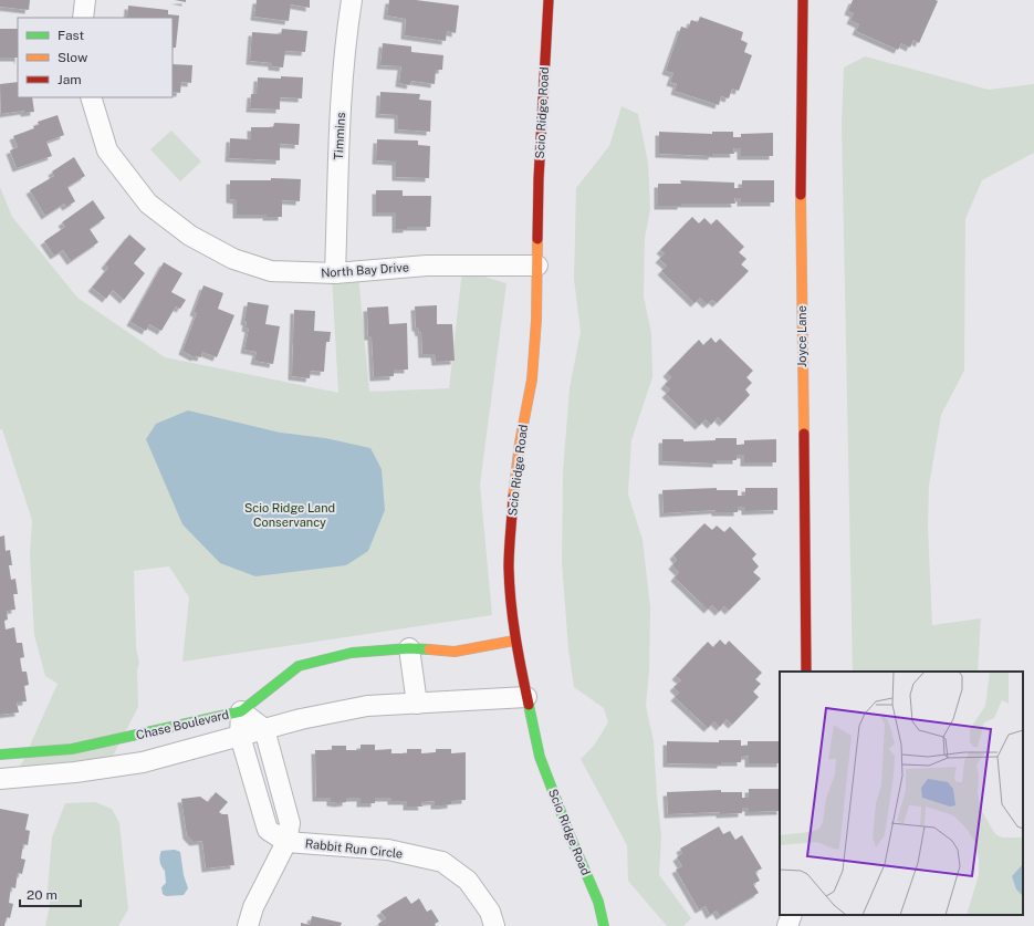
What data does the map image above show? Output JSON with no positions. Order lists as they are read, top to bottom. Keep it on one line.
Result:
{"streets":{"street":["Scio Ridge Road","Timmins","North Bay Drive","Joyce Lane","Chase Boulevard","Rabbit Run Circle"]},"crossings":[["Scio Ridge Road","North Bay Drive"],["Scio Ridge Road","Chase Boulevard"],["Timmins","North Bay Drive"],["Chase Boulevard","Rabbit Run Circle"]],"parks":["Scio Ridge Land Conservancy"],"legend":["Fast","Slow","Jam"],"scale_bar":"20 m"}
